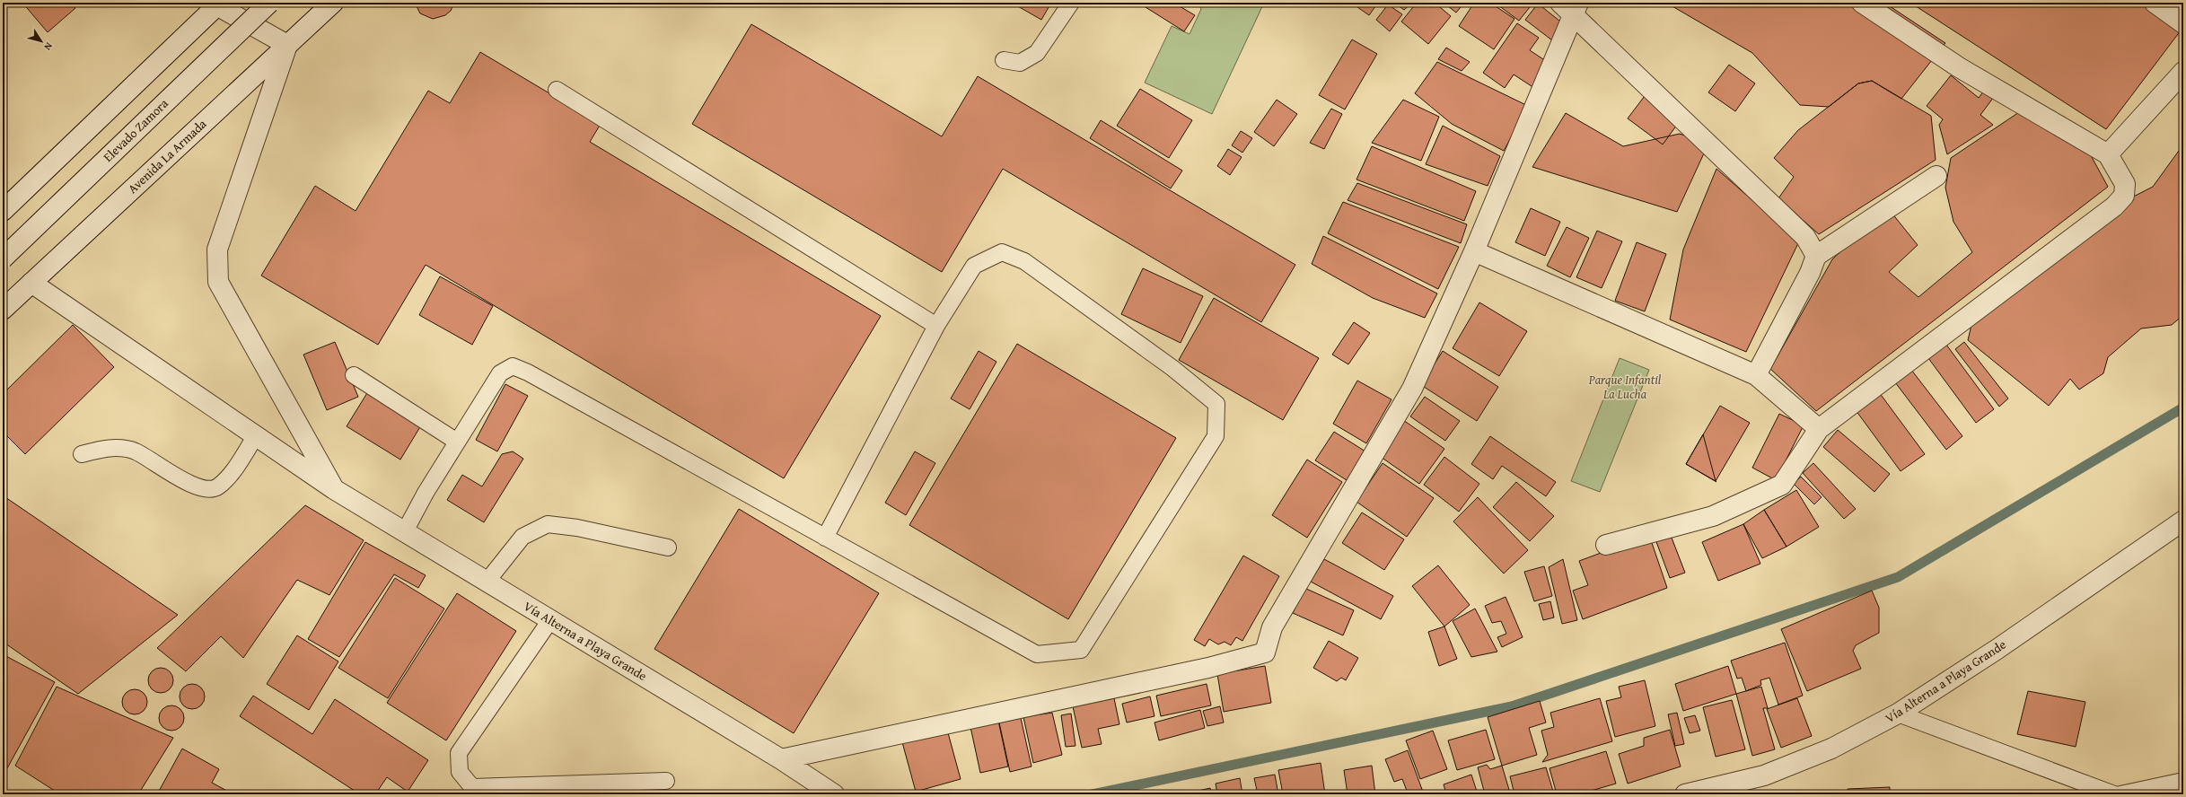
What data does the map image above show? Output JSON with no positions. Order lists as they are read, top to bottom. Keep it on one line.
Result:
{"streets":{"street":["Elevado Zamora","Avenida La Armada","Vía Alterna a Playa Grande"]},"crossings":[["Avenida La Armada","Vía Alterna a Playa Grande"]],"parks":["Parque Infantil La Lucha"],"north":"bottom right"}
